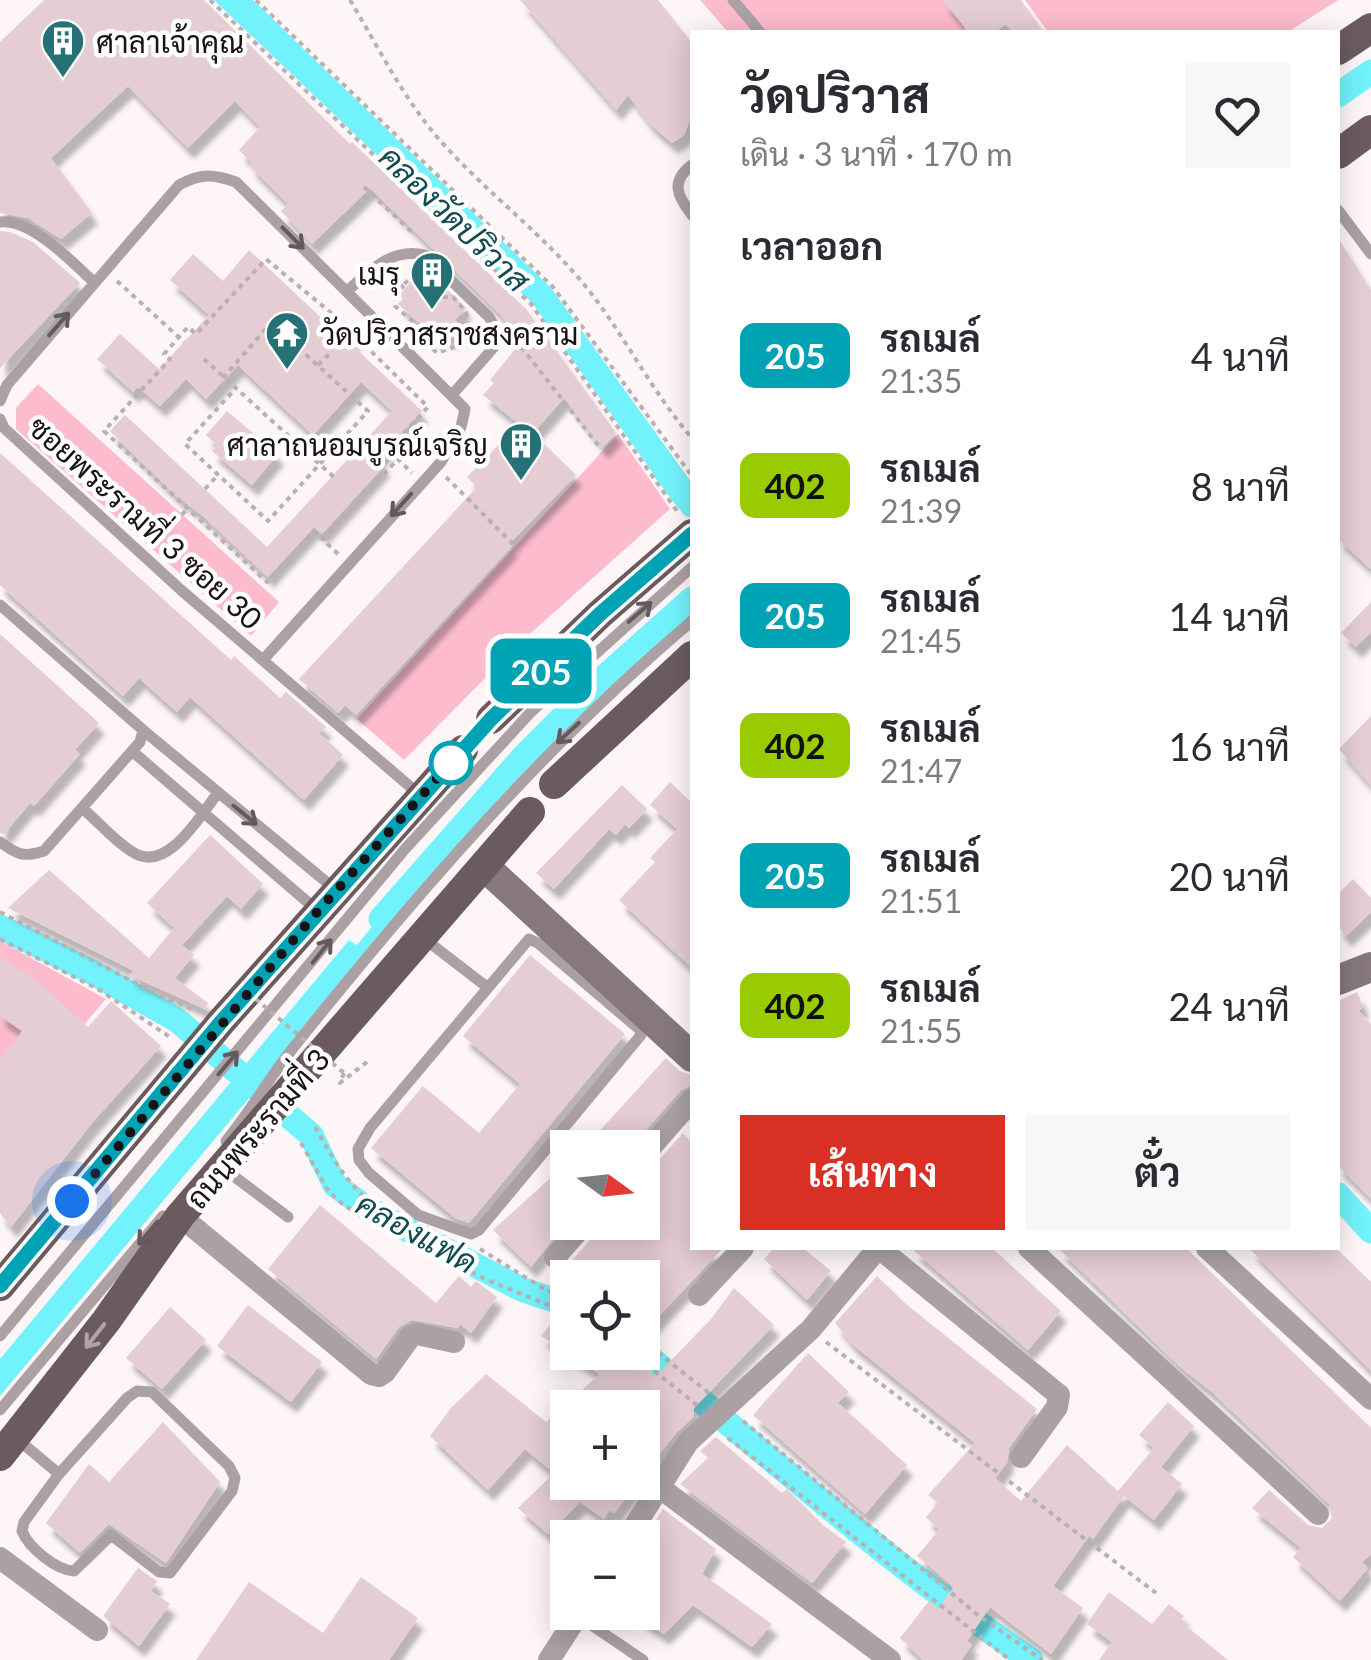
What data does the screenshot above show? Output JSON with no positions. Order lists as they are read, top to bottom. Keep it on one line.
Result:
{"streets":{"main road":["ถนนพระรามที่ 3"],"lane":["ซอยพระรามที่ 3 ซอย 30"]},"water":["คลองวัดปริวาส","คลองแฟด"],"places":{"building":["ศาลาเจ้าคุณ","เมรุ","ศาลาถนอมบูรณ์เจริญ"],"temple":["วัดปริวาสราชสงคราม"]},"lines":["bus line 205"],"north":"right","page":{"on_map":"205","heading":[["วัดปริวาส","เดิน · 3 นาที · 170 m"],"เวลาออก"],"list":[{"mark":"205","name":"รถเมล์","note":"21:35","value":"4 นาที"},{"mark":"402","name":"รถเมล์","note":"21:39","value":"8 นาที"},{"mark":"205","name":"รถเมล์","note":"21:45","value":"14 นาที"},{"mark":"402","name":"รถเมล์","note":"21:47","value":"16 นาที"},{"mark":"205","name":"รถเมล์","note":"21:51","value":"20 นาที"},{"mark":"402","name":"รถเมล์","note":"21:55","value":"24 นาที"}],"buttons":["เส้นทาง","ตั๋ว"],"map_buttons":["+","−"]}}
